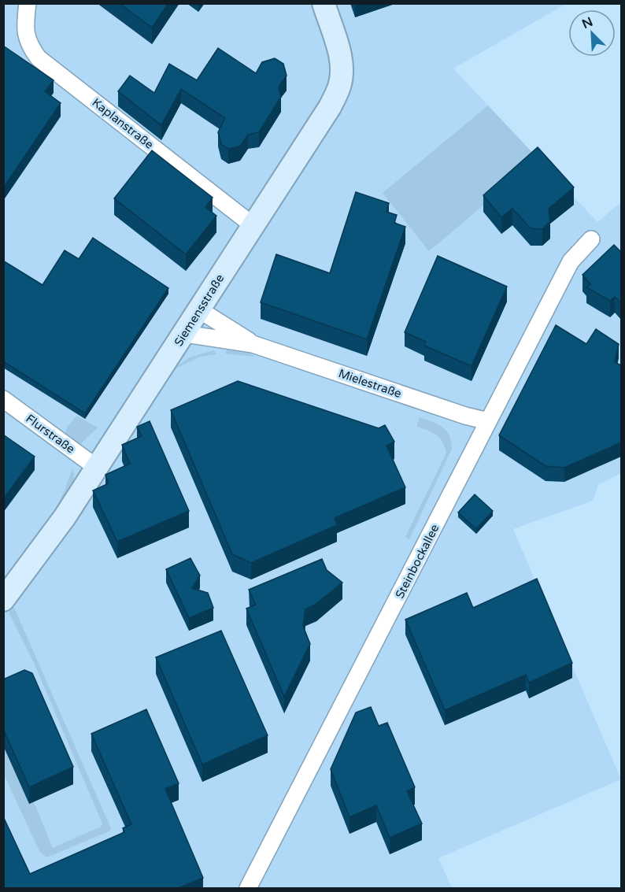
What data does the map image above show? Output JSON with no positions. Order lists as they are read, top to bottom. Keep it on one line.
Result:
{"streets":{"street":["Kaplanstraße","Siemensstraße","Mielestraße","Flurstraße","Steinbockallee"]},"crossings":[["Kaplanstraße","Siemensstraße"],["Siemensstraße","Mielestraße"],["Siemensstraße","Flurstraße"],["Mielestraße","Steinbockallee"]],"north":"top left"}
